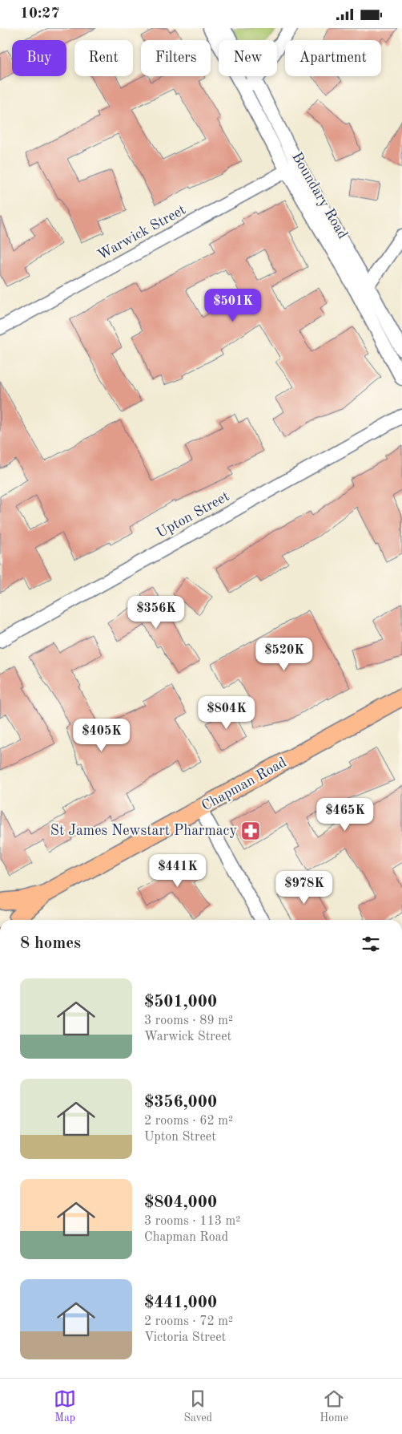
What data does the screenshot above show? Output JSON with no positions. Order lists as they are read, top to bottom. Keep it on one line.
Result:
{"streets":{"main road":["Chapman Road"],"street":["Boundary Road","Warwick Street","Upton Street"]},"crossings":[["Boundary Road","Warwick Street"]],"places":{"pharmacy":["St James Newstart Pharmacy"]},"page":{"status":"10:27","chip":["Buy","Rent","Filters","New","Apartment"],"price":["$501K","$356K","$520K","$804K","$405K","$465K","$441K","$978K"],"heading":"8 homes","list":[{"name":"$501,000","note":"3 rooms · 89 m² · Warwick Street"},{"name":"$356,000","note":"2 rooms · 62 m² · Upton Street"},{"name":"$804,000","note":"3 rooms · 113 m² · Chapman Road"},{"name":"$441,000","note":"2 rooms · 72 m² · Victoria Street"}],"tabs":["Map","Saved","Home"]}}
